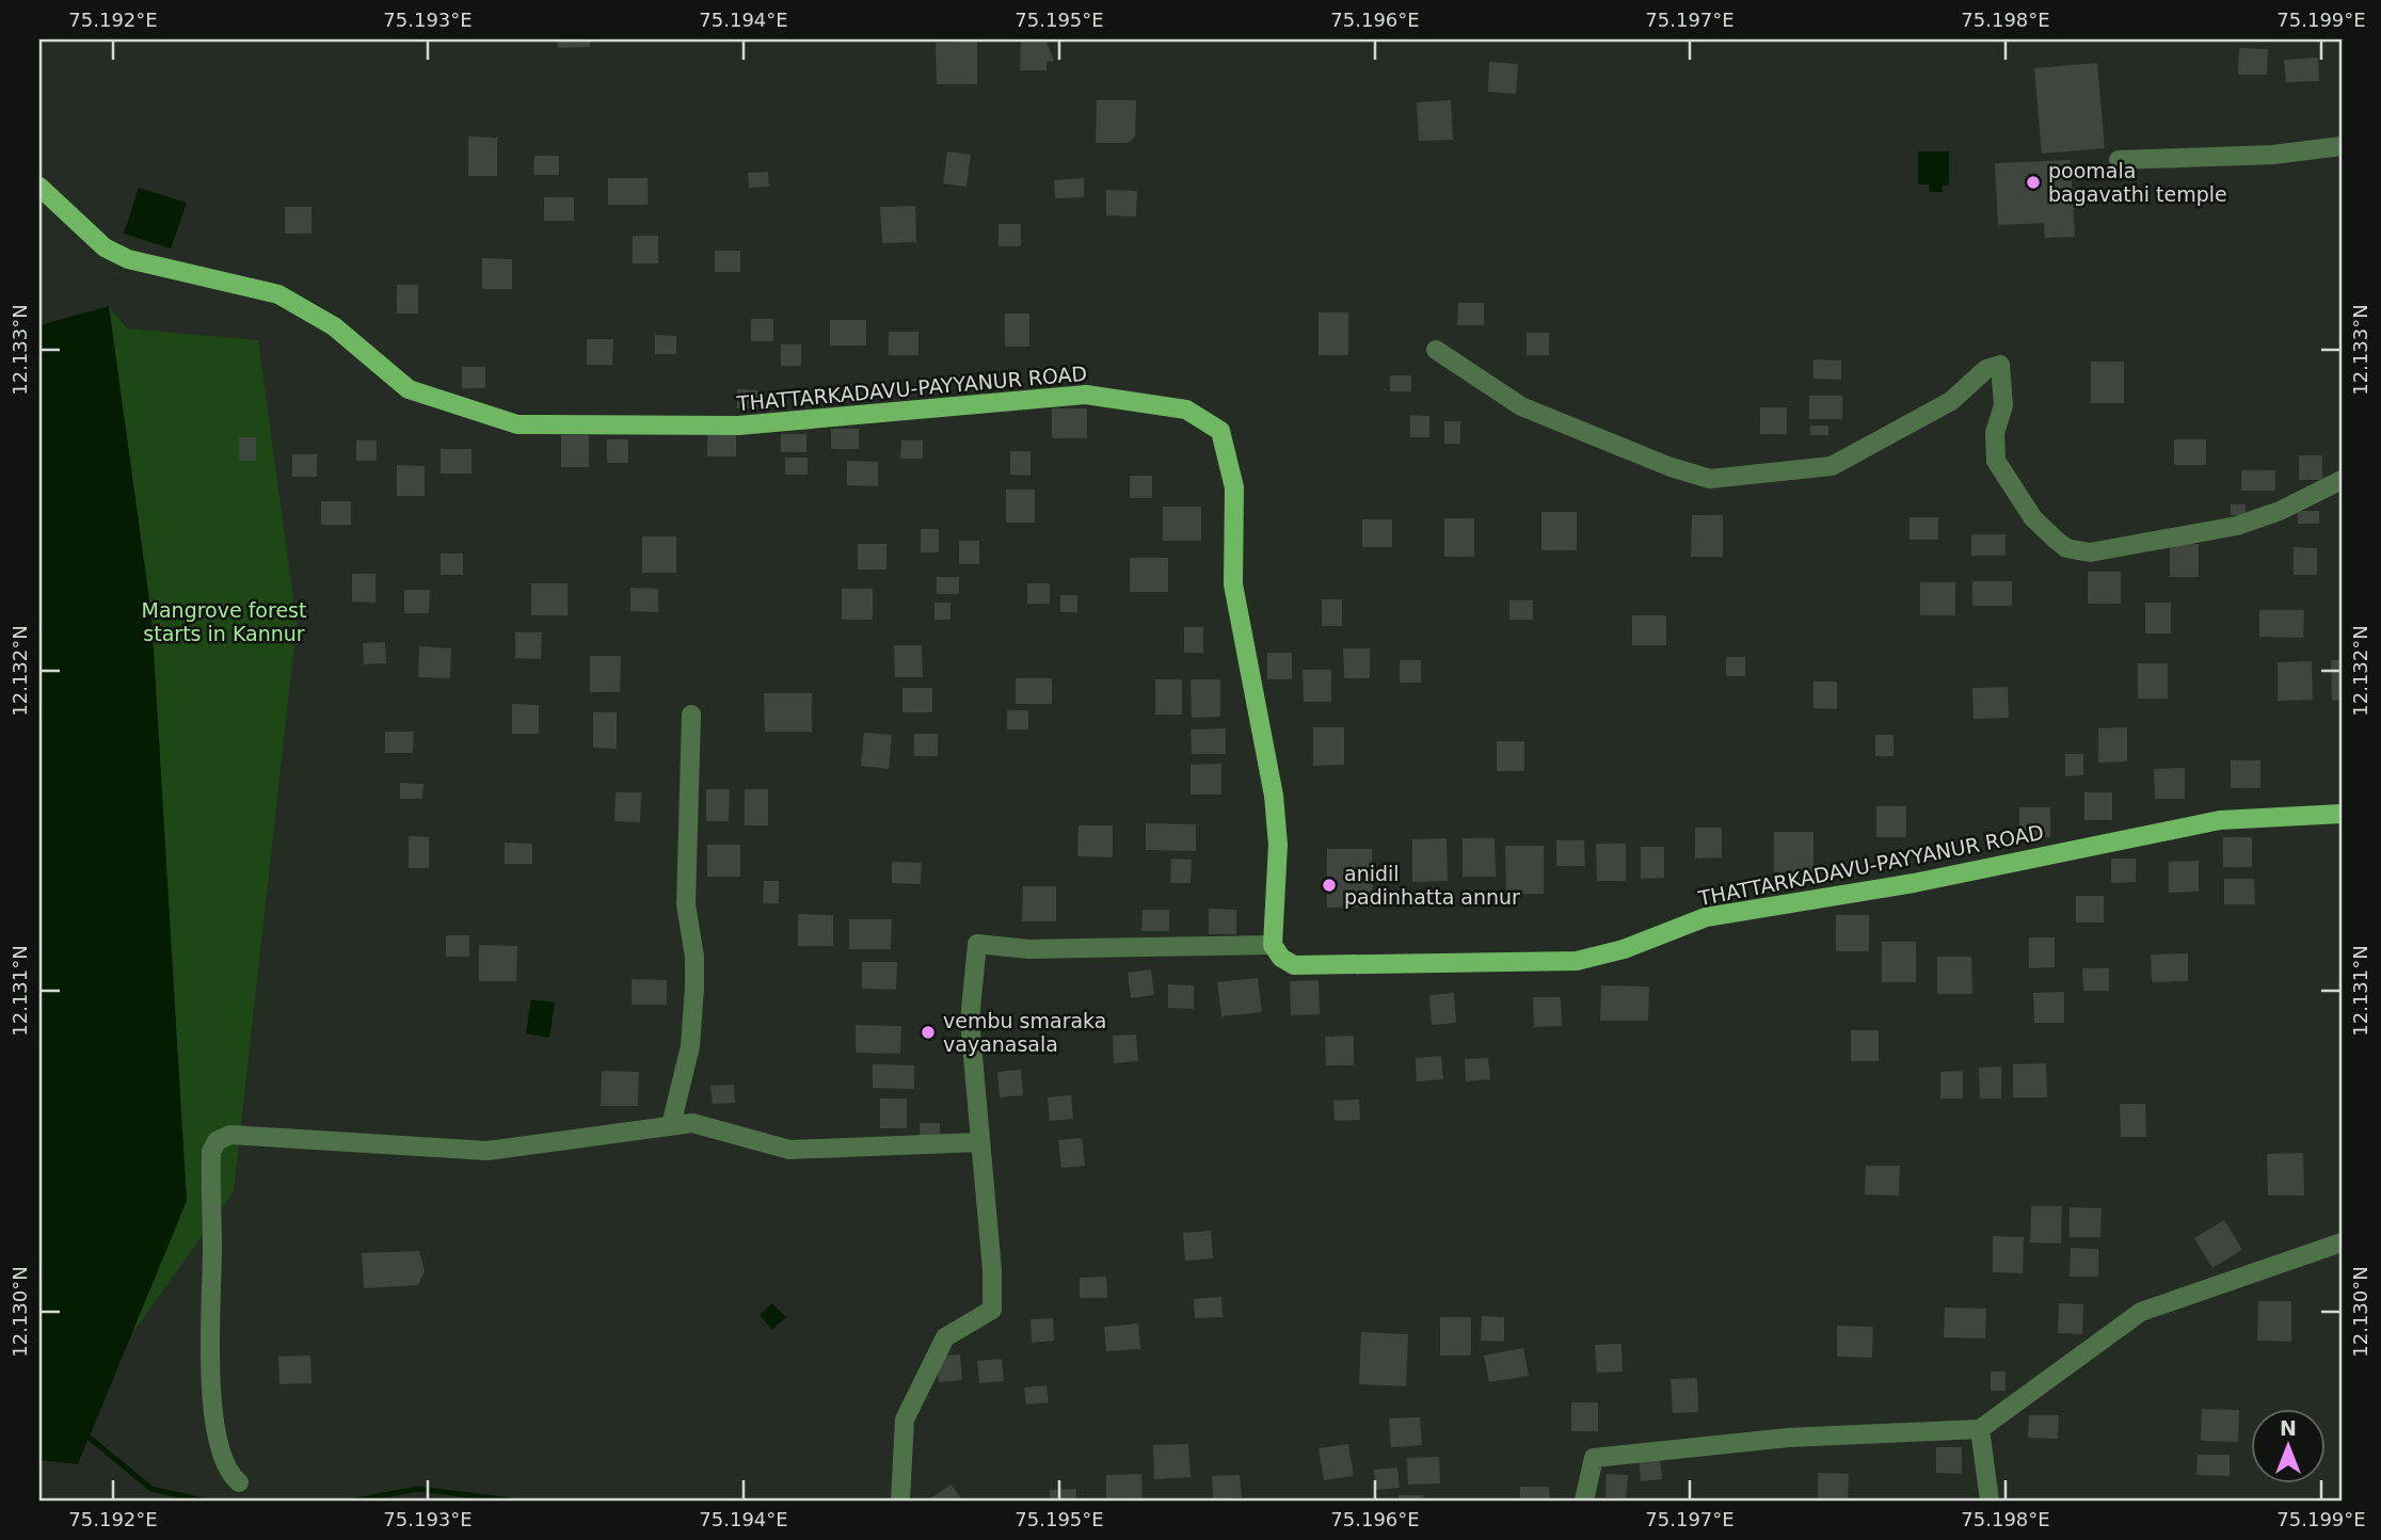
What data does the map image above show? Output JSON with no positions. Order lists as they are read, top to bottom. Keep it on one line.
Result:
{"streets":{"main road":["THATTARKADAVU-PAYYANUR ROAD"]},"parks":["Mangrove forest starts in Kannur"],"places":["poomala bagavathi temple","anidil padinhatta annur","vembu smaraka vayanasala"],"north":"top","coordinates":["75.192°E","75.193°E","75.194°E","75.195°E","75.196°E","75.197°E","75.198°E","75.199°E","12.133°N","12.132°N","12.131°N","12.130°N"]}
